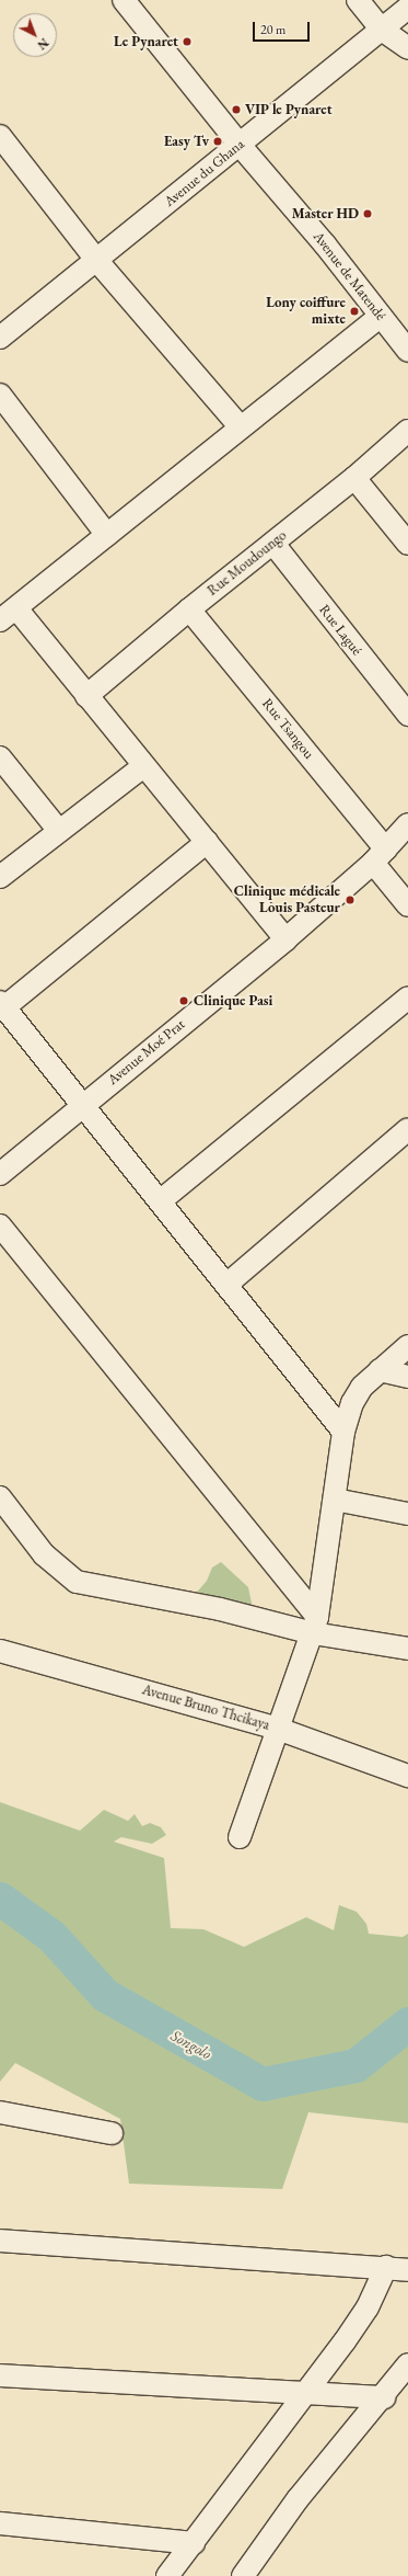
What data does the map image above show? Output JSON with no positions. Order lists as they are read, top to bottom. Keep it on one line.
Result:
{"streets":{"street":["Avenue du Ghana","Avenue de Matendé","Rue Moudoungo","Rue Lagué","Rue Tsangou","Avenue Moé Prat","Avenue Bruno Thcikaya"]},"crossings":[["Avenue du Ghana","Avenue de Matendé"],["Rue Moudoungo","Rue Lagué"],["Rue Moudoungo","Rue Tsangou"],["Rue Tsangou","Avenue Moé Prat"]],"water":["Songolo"],"places":["Le Pynaret","VIP le Pynaret","Easy Tv","Master HD","Lony coiffure mixte","Clinique médicale Louis Pasteur","Clinique Pasi"],"scale_bar":"20 m","north":"bottom right"}
